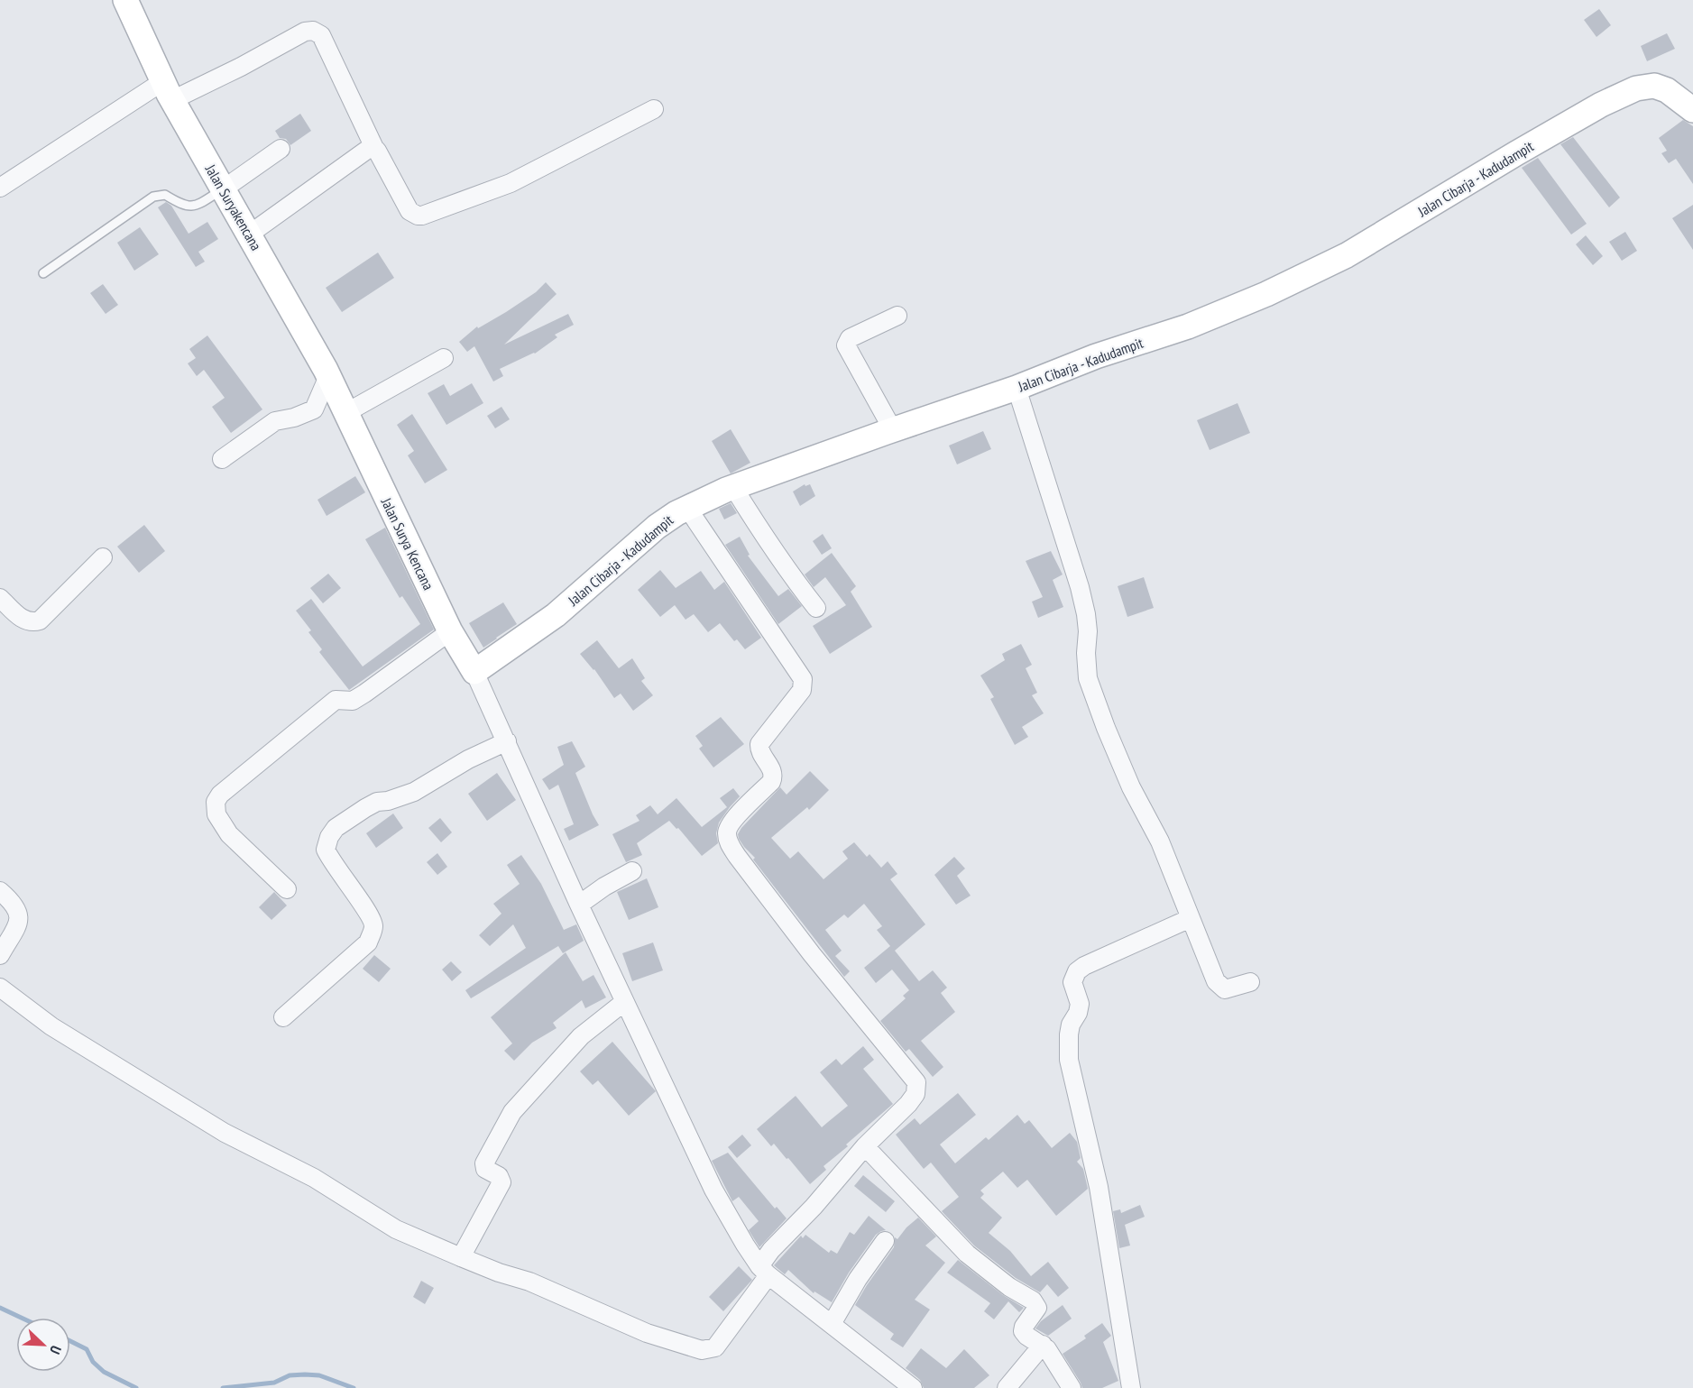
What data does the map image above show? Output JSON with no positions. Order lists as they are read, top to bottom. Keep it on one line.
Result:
{"streets":{"street":["Jalan Cibarja - Kadudampit","Jalan Suryakencana","Jalan Surya Kencana"]},"crossings":[["Jalan Cibarja - Kadudampit","Jalan Surya Kencana"],["Jalan Suryakencana","Jalan Surya Kencana"]],"north":"bottom right"}
